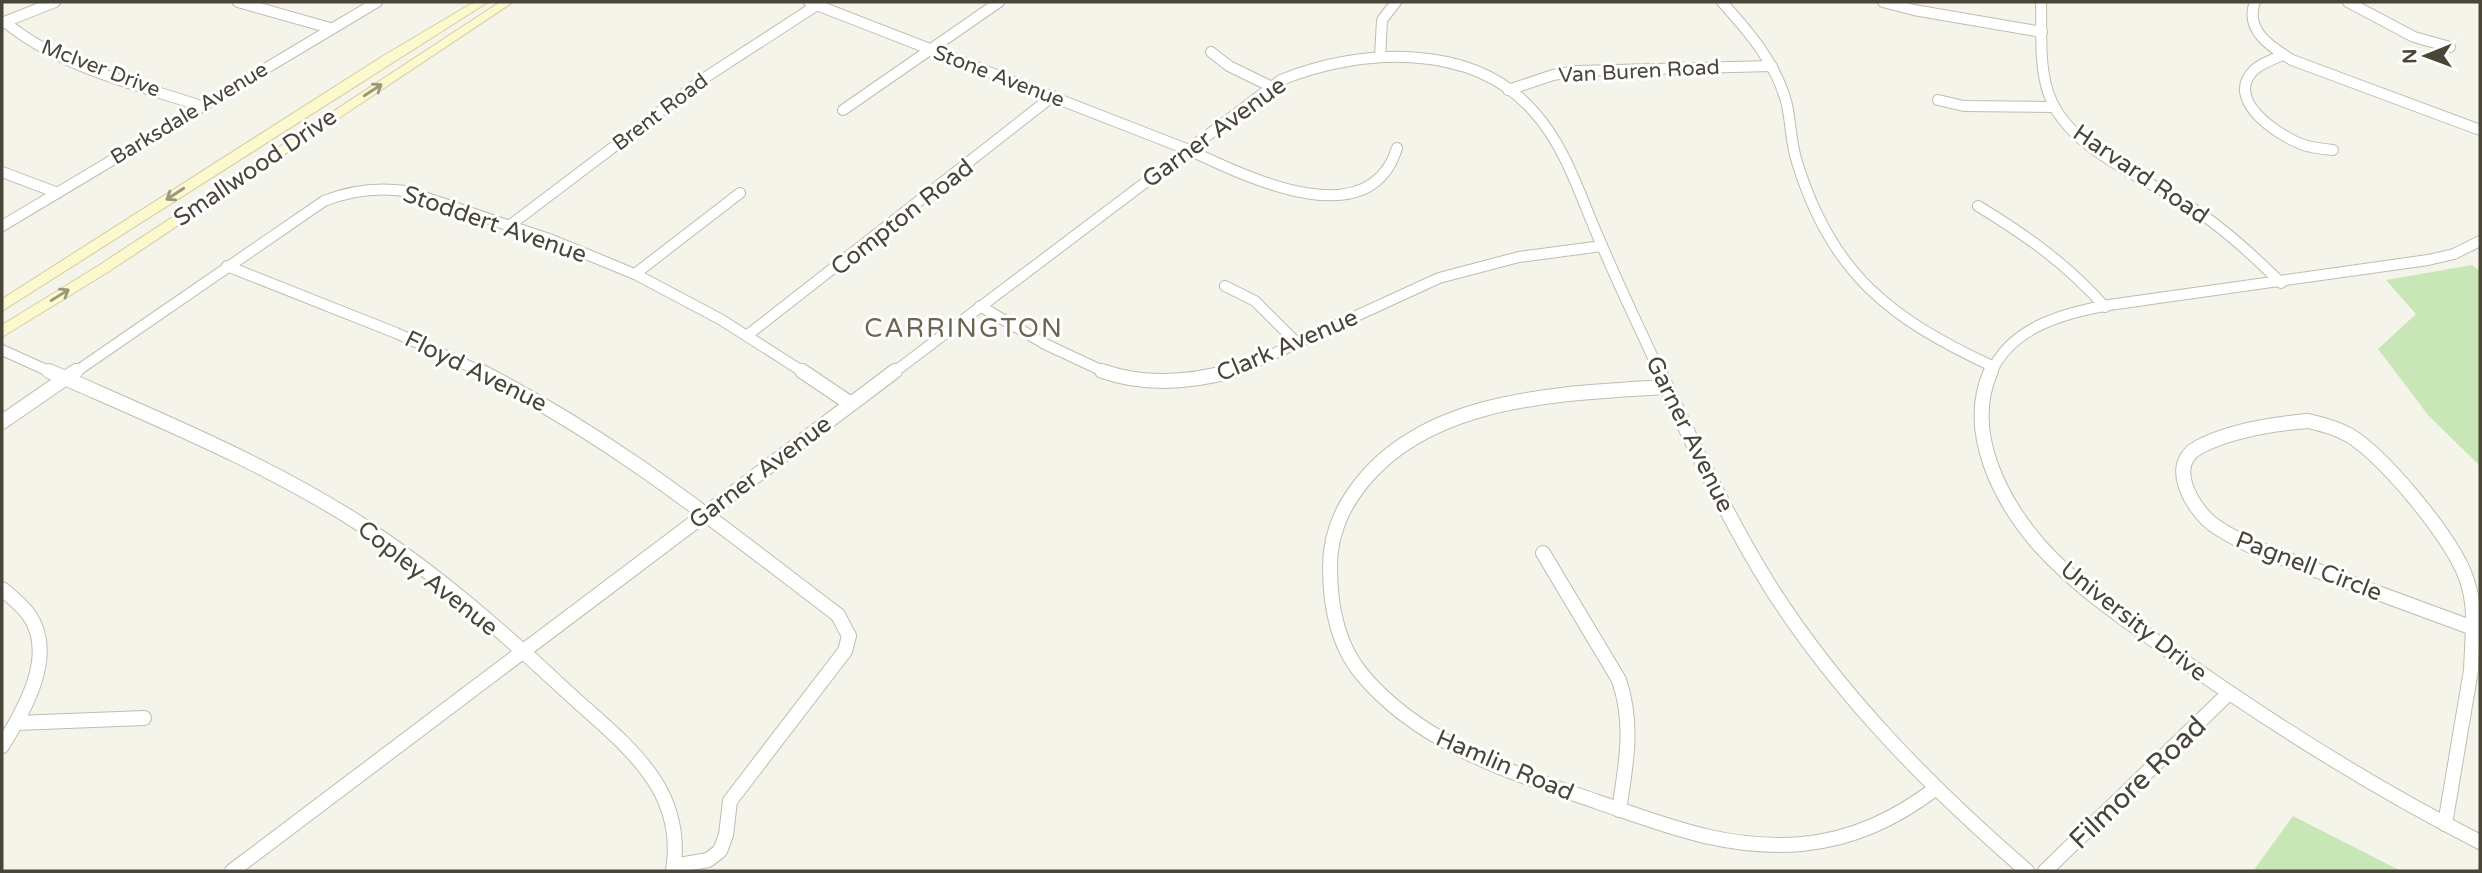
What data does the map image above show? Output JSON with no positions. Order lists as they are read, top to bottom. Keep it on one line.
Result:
{"streets":{"main road":["Smallwood Drive"],"street":["McIver Drive","Van Buren Road","Stone Avenue","Brent Road","Barksdale Avenue","Garner Avenue","Harvard Road","Compton Road","Stoddert Avenue","Clark Avenue","Floyd Avenue","Pagnell Circle","Copley Avenue","University Drive","Hamlin Road","Filmore Road"]},"crossings":[["McIver Drive","Barksdale Avenue"],["Van Buren Road","Garner Avenue"],["Stone Avenue","Brent Road"],["Stone Avenue","Garner Avenue"],["Stone Avenue","Compton Road"],["Brent Road","Stoddert Avenue"],["Garner Avenue","Stoddert Avenue"],["Garner Avenue","Clark Avenue"],["Garner Avenue","Floyd Avenue"],["Garner Avenue","Copley Avenue"],["Garner Avenue","Hamlin Road"],["Harvard Road","University Drive"],["Compton Road","Stoddert Avenue"],["Stoddert Avenue","Floyd Avenue"],["Stoddert Avenue","Copley Avenue"],["Pagnell Circle","University Drive"],["University Drive","Filmore Road"]],"districts":["CARRINGTON"],"north":"left"}
